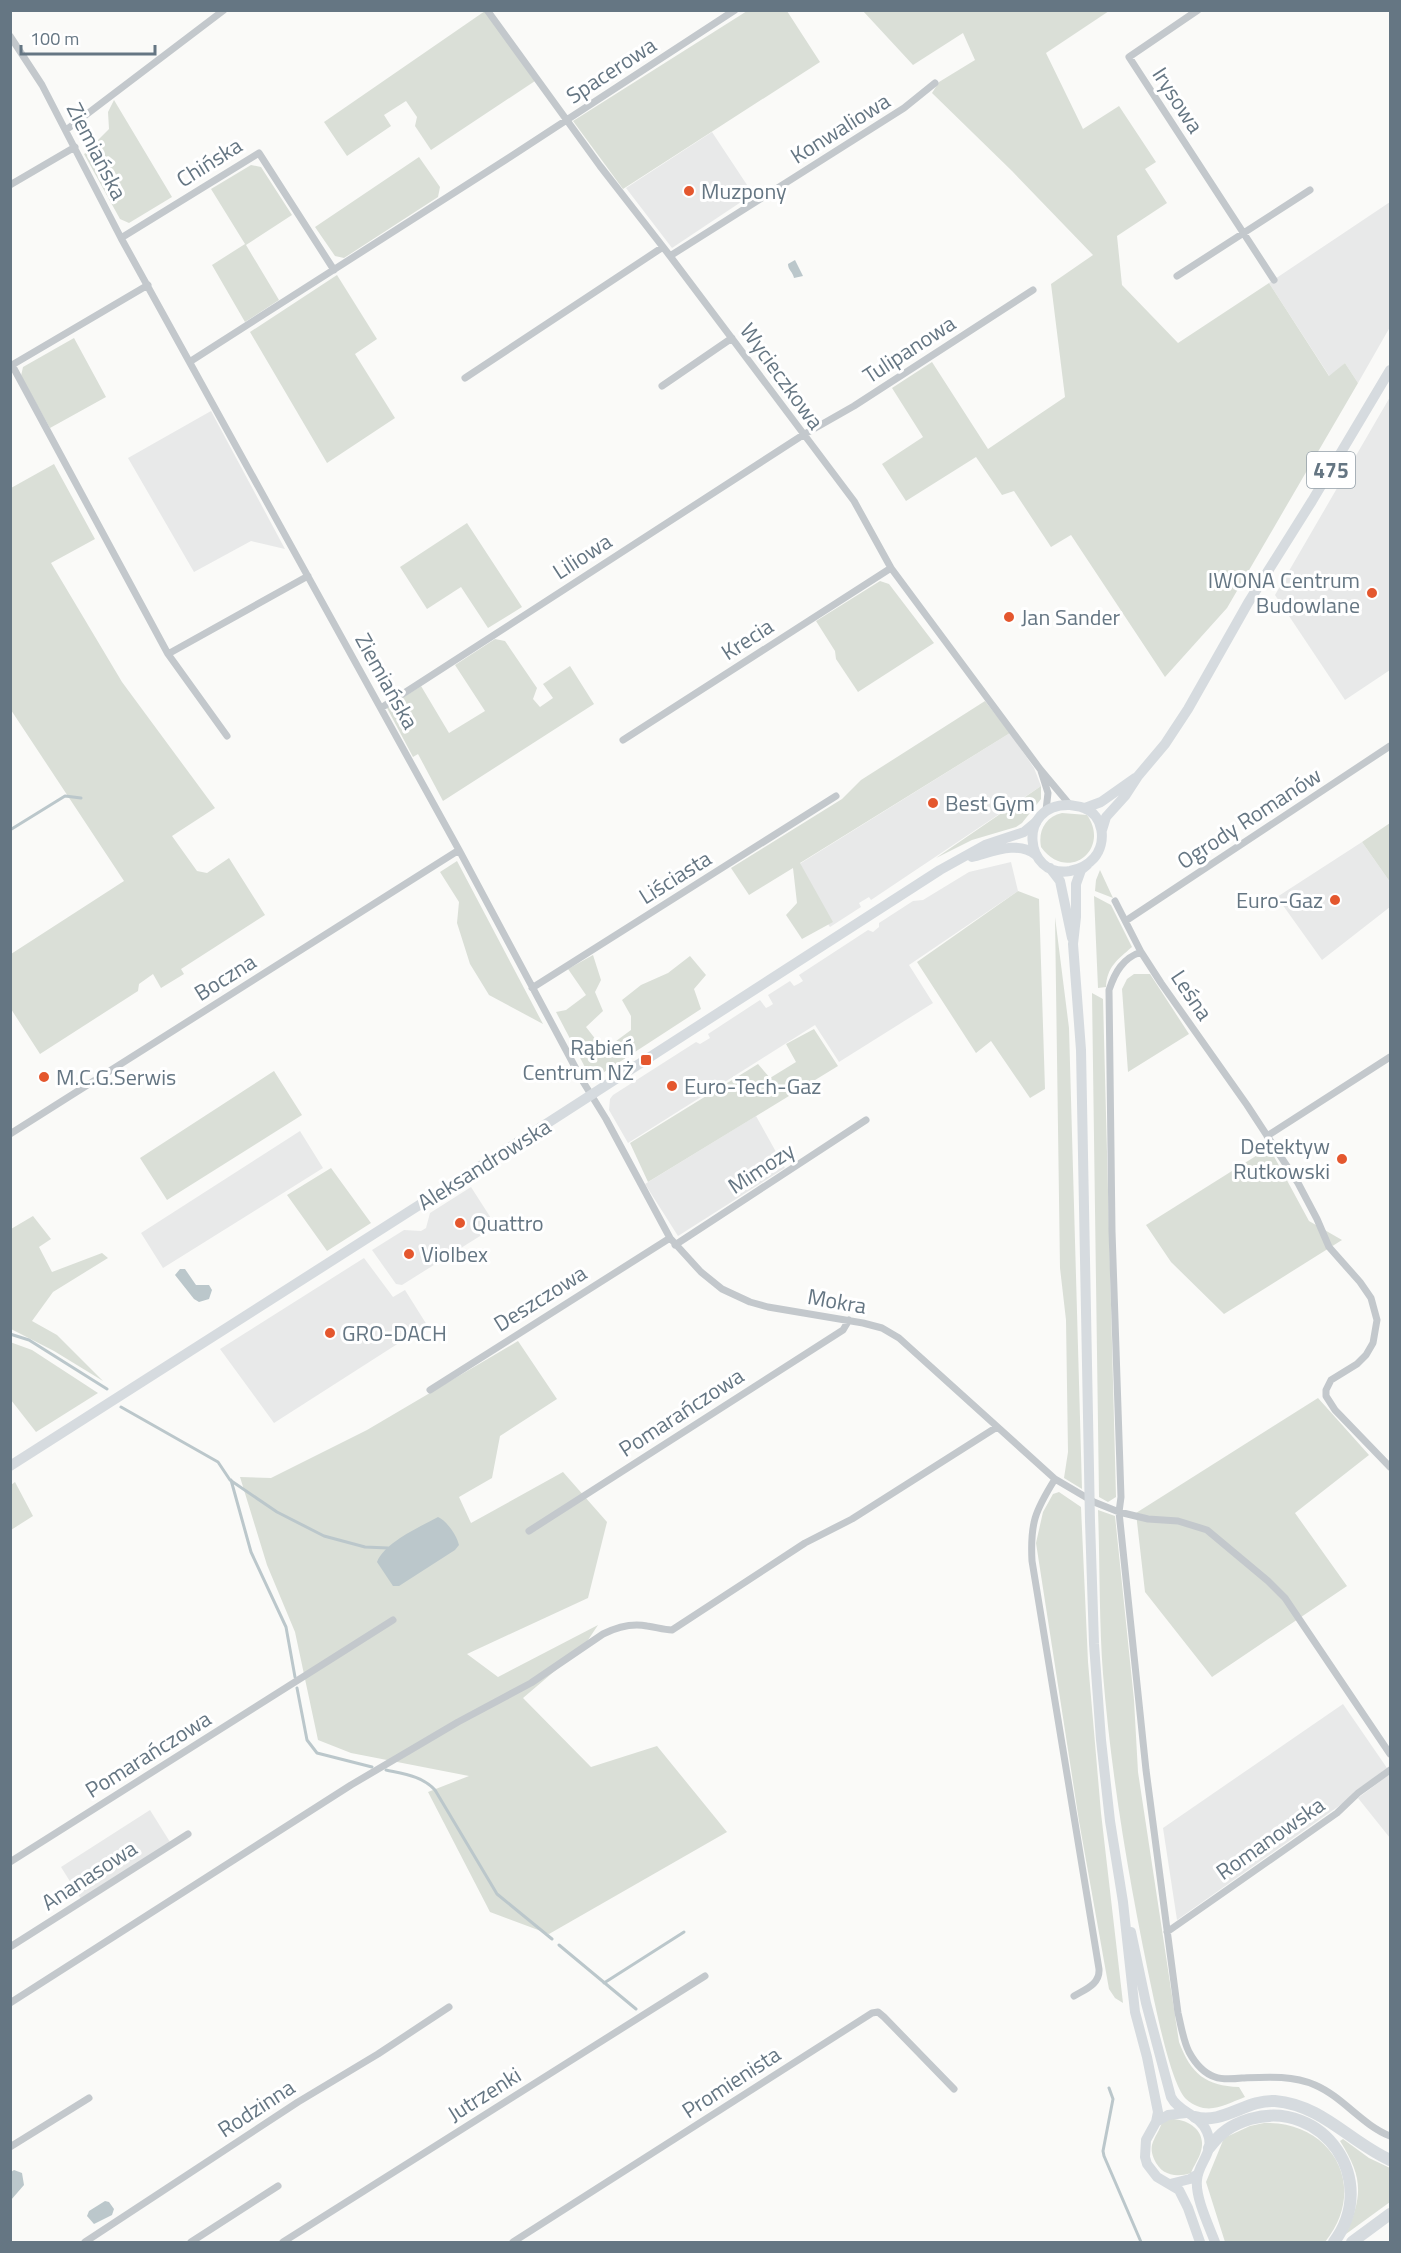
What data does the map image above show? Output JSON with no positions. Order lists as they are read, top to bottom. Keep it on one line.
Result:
{"streets":{"main road":["475","Aleksandrowska"],"street":["Spacerowa","Irysowa","Konwaliowa","Ziemiańska","Chińska","Tulipanowa","Wycieczkowa","Liliowa","Krecia","Ogrody Romanów","Liściasta","Boczna","Leśna","Mimozy","Deszczowa","Mokra","Pomarańczowa","Romanowska","Ananasowa","Promienista","Jutrzenki","Rodzinna"]},"crossings":[["Spacerowa","Wycieczkowa"],["Konwaliowa","Wycieczkowa"],["Ziemiańska","Chińska"],["Ziemiańska","Liliowa"],["Ziemiańska","Liściasta"],["Ziemiańska","Boczna"],["Ziemiańska","Aleksandrowska"],["Ziemiańska","Mokra"],["Tulipanowa","Wycieczkowa"],["Tulipanowa","Liliowa"],["Wycieczkowa","475"],["Wycieczkowa","Liliowa"],["Wycieczkowa","Krecia"],["Wycieczkowa","Aleksandrowska"],["475","Aleksandrowska"],["Ogrody Romanów","Leśna"],["Aleksandrowska","Mokra"],["Mimozy","Mokra"],["Deszczowa","Mokra"],["Mokra","Pomarańczowa"]],"places":{"other":["Muzpony","IWONA Centrum Budowlane","Jan Sander","Best Gym","Euro-Gaz","M.C.G.Serwis","Euro-Tech-Gaz","Detektyw Rutkowski","Quattro","Violbex","GRO-DACH"],"transit":["Rąbień Centrum NŻ"]},"scale_bar":"100 m"}
